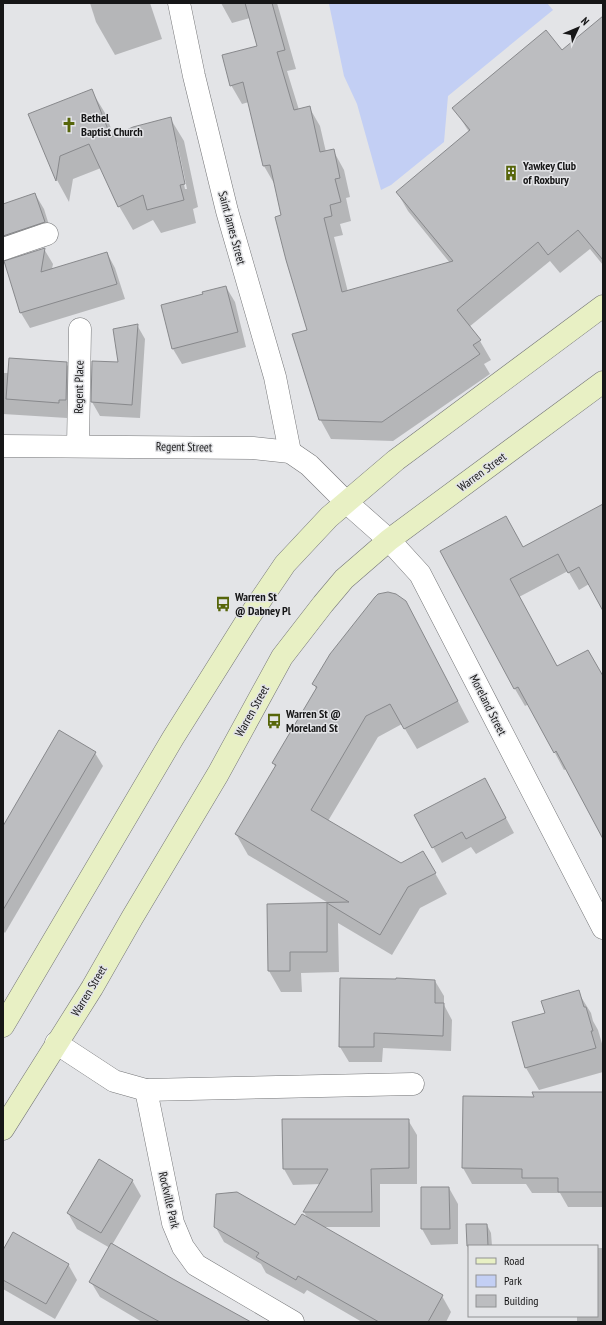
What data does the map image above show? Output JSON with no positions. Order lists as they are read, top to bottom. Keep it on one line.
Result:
{"streets":{"main road":["Warren Street"],"street":["Saint James Street","Regent Place","Regent Street","Moreland Street","Rockville Park"]},"crossings":[["Saint James Street","Regent Street"],["Regent Place","Regent Street"],["Regent Street","Moreland Street"],["Warren Street","Moreland Street"]],"places":{"church":["Bethel Baptist Church"],"building":["Yawkey Club of Roxbury"],"bus stop":["Warren St @ Dabney Pl","Warren St @ Moreland St"]},"legend":["Road","Park","Building"],"north":"top right"}
